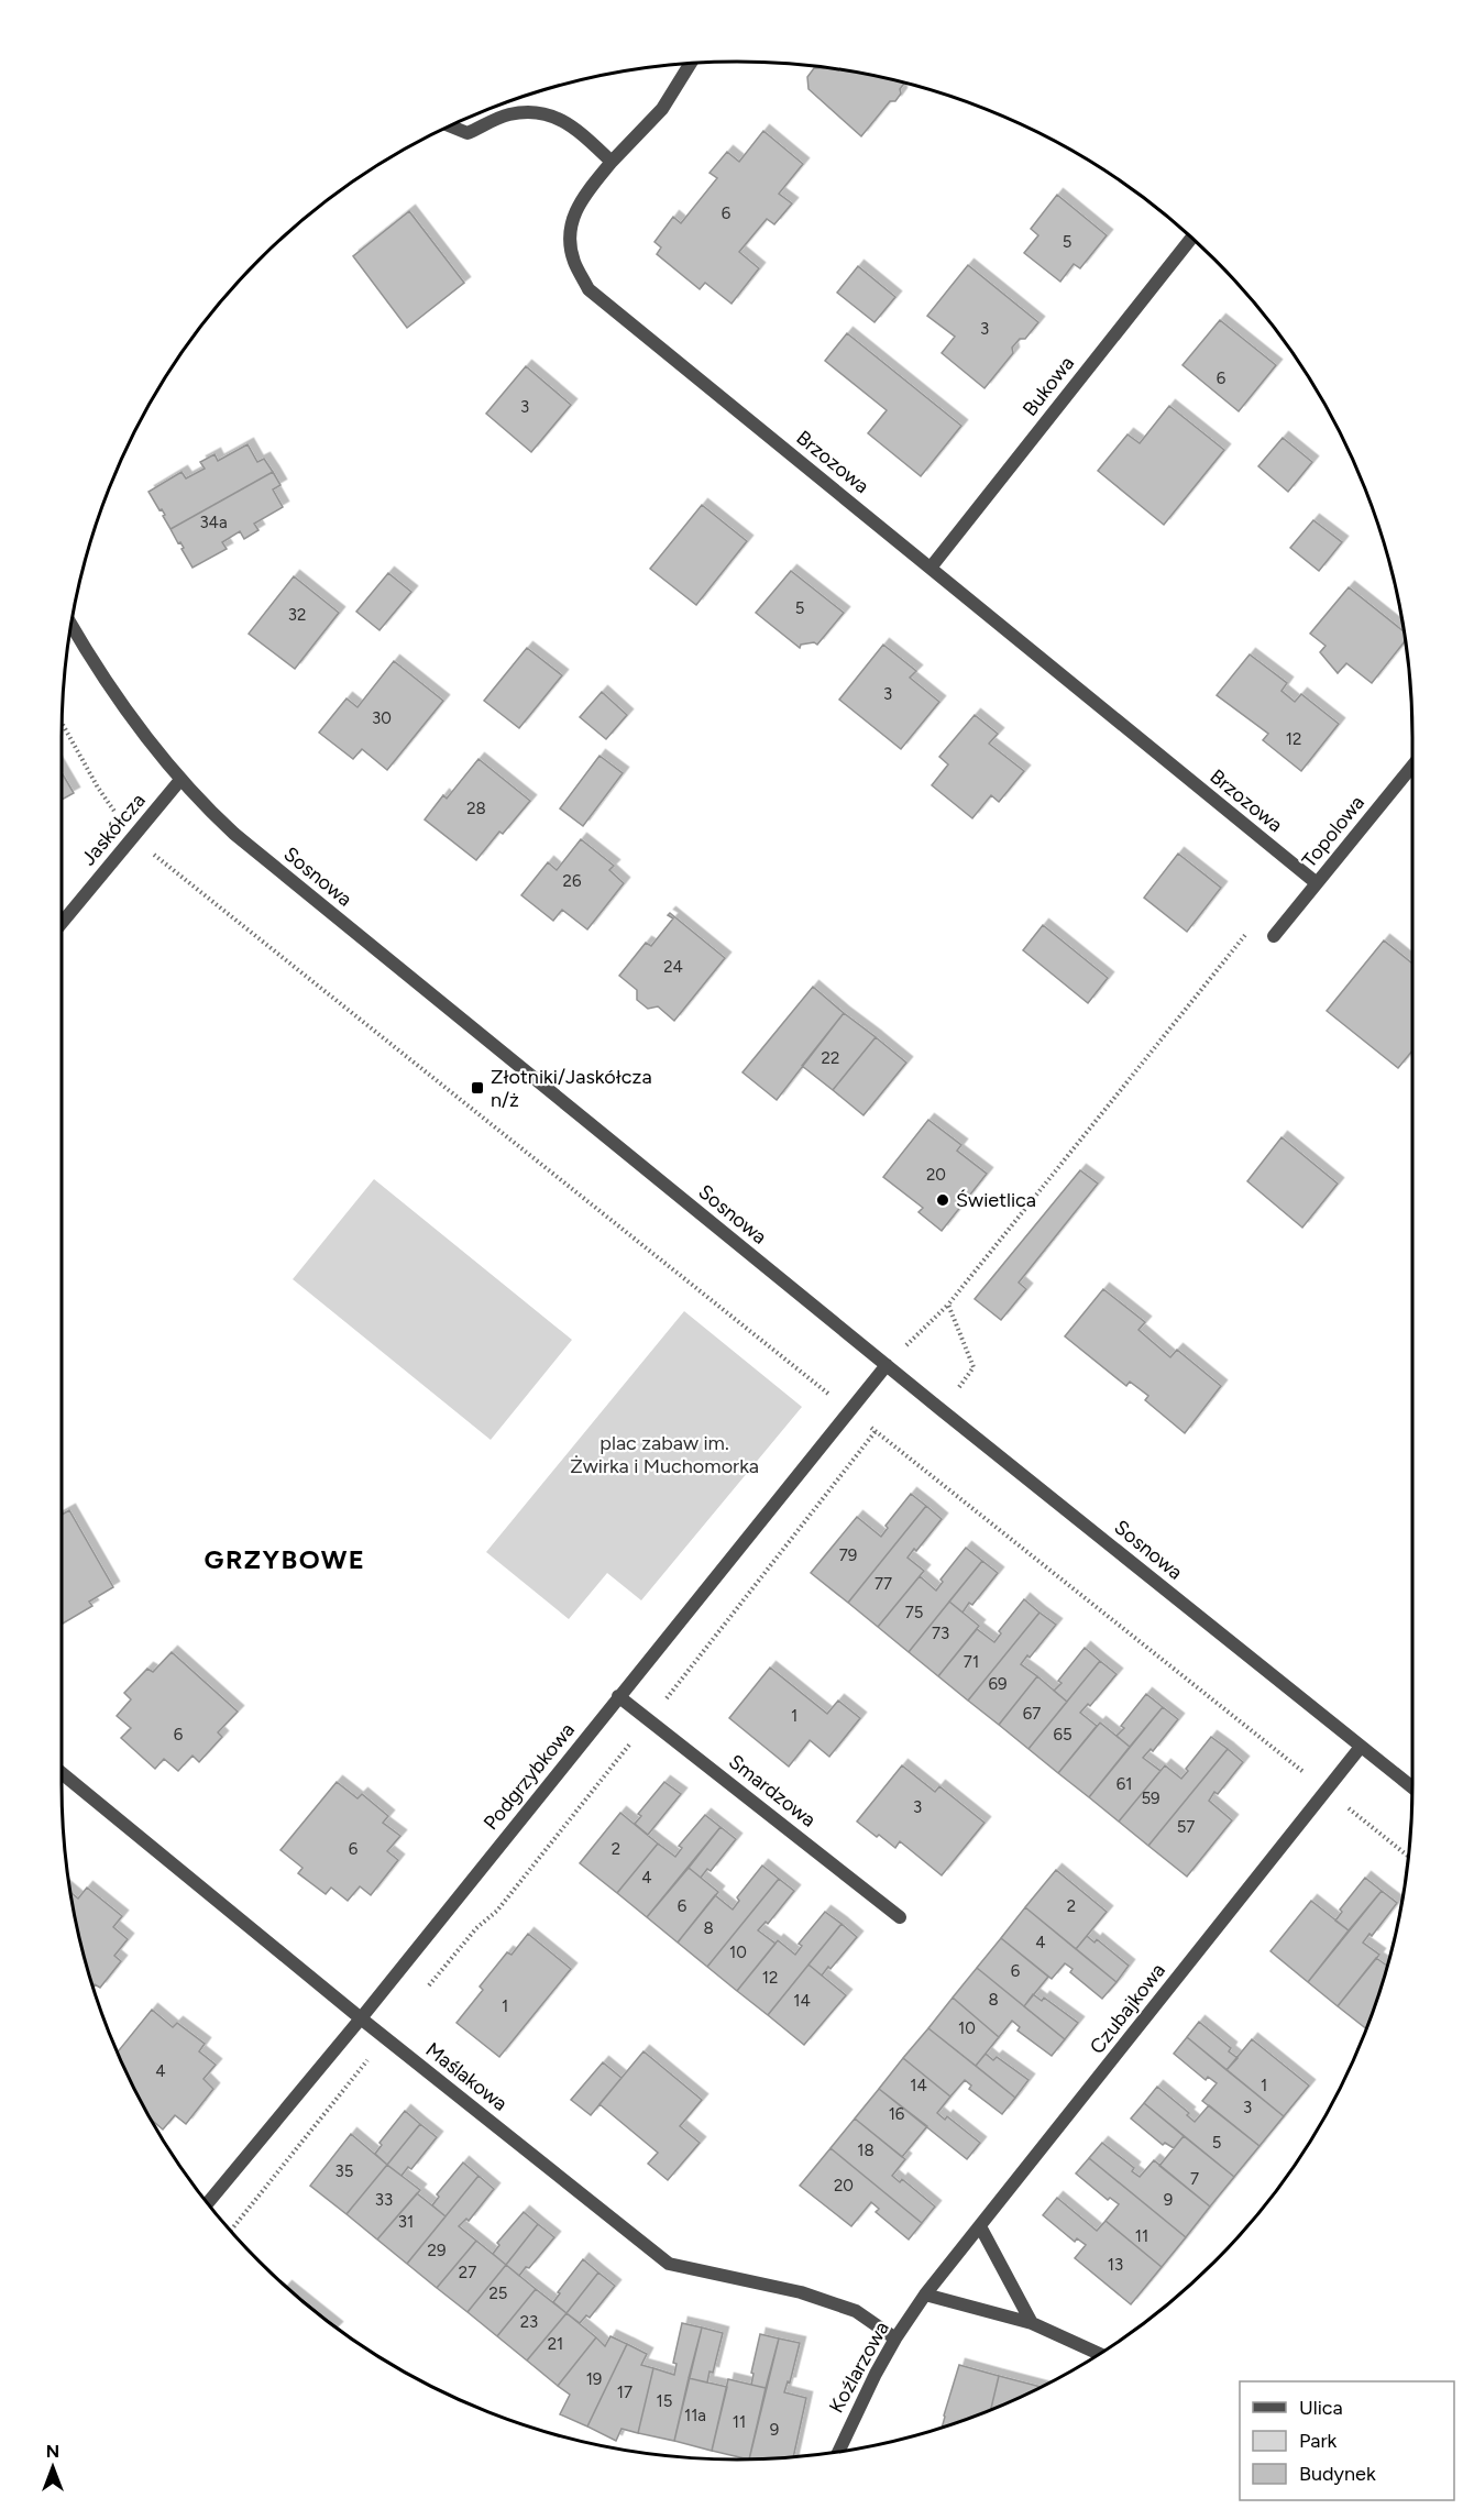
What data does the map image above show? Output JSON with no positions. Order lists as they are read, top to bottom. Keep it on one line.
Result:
{"streets":{"street":["Bukowa","Brzozowa","Jaskółcza","Topolowa","Sosnowa","Podgrzybkowa","Smardzowa","Czubajkowa","Maślakowa","Koźlarzowa"]},"crossings":[["Bukowa","Brzozowa"],["Brzozowa","Topolowa"],["Jaskółcza","Sosnowa"],["Sosnowa","Podgrzybkowa"],["Sosnowa","Czubajkowa"],["Podgrzybkowa","Smardzowa"],["Podgrzybkowa","Maślakowa"],["Czubajkowa","Koźlarzowa"],["Maślakowa","Koźlarzowa"]],"districts":["GRZYBOWE"],"parks":["plac zabaw im. Żwirka i Muchomorka"],"places":{"transit":["Złotniki/Jaskółcza n/ż"],"other":["Świetlica"]},"house_numbers":["6","5","3","6","3","34a","5","32","3","30","12","28","26","24","22","20","79","77","75","73","71","69","67","1","6","65","61","59","3","57","6","2","4","6","2","8","4","10","6","12","8","14","1","10","4","14","1","3","16","5","18","35","7","20","33","9","31","11","29","13","27","25","23","21","19","17","15","11a","11","9"],"legend":["Ulica","Park","Budynek"],"north":"top"}
